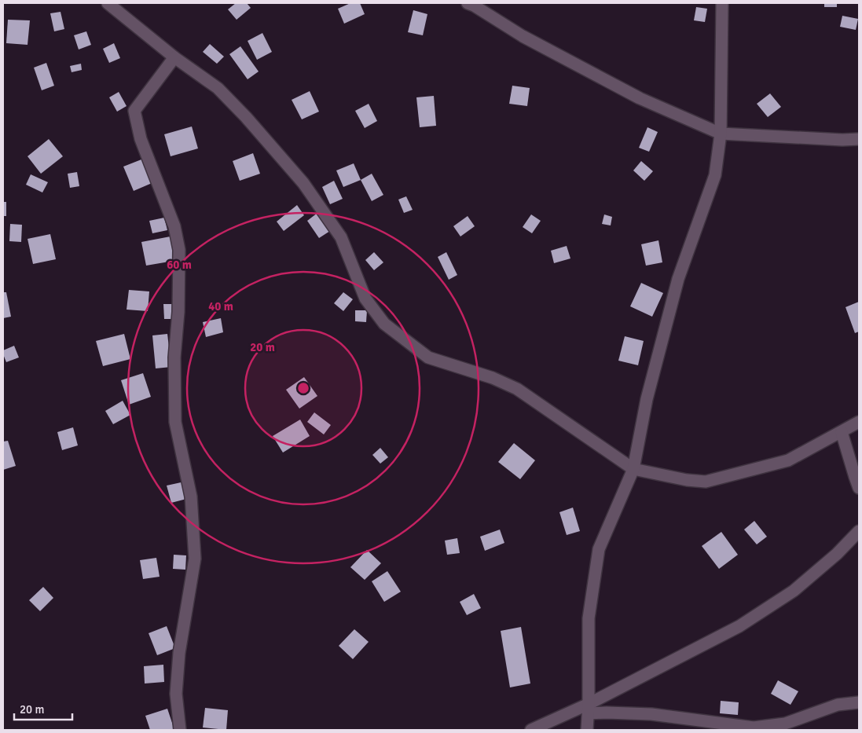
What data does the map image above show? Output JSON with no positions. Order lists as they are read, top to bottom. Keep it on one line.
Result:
{"scale_bar":"20 m","rings":["60 m","40 m","20 m"]}
